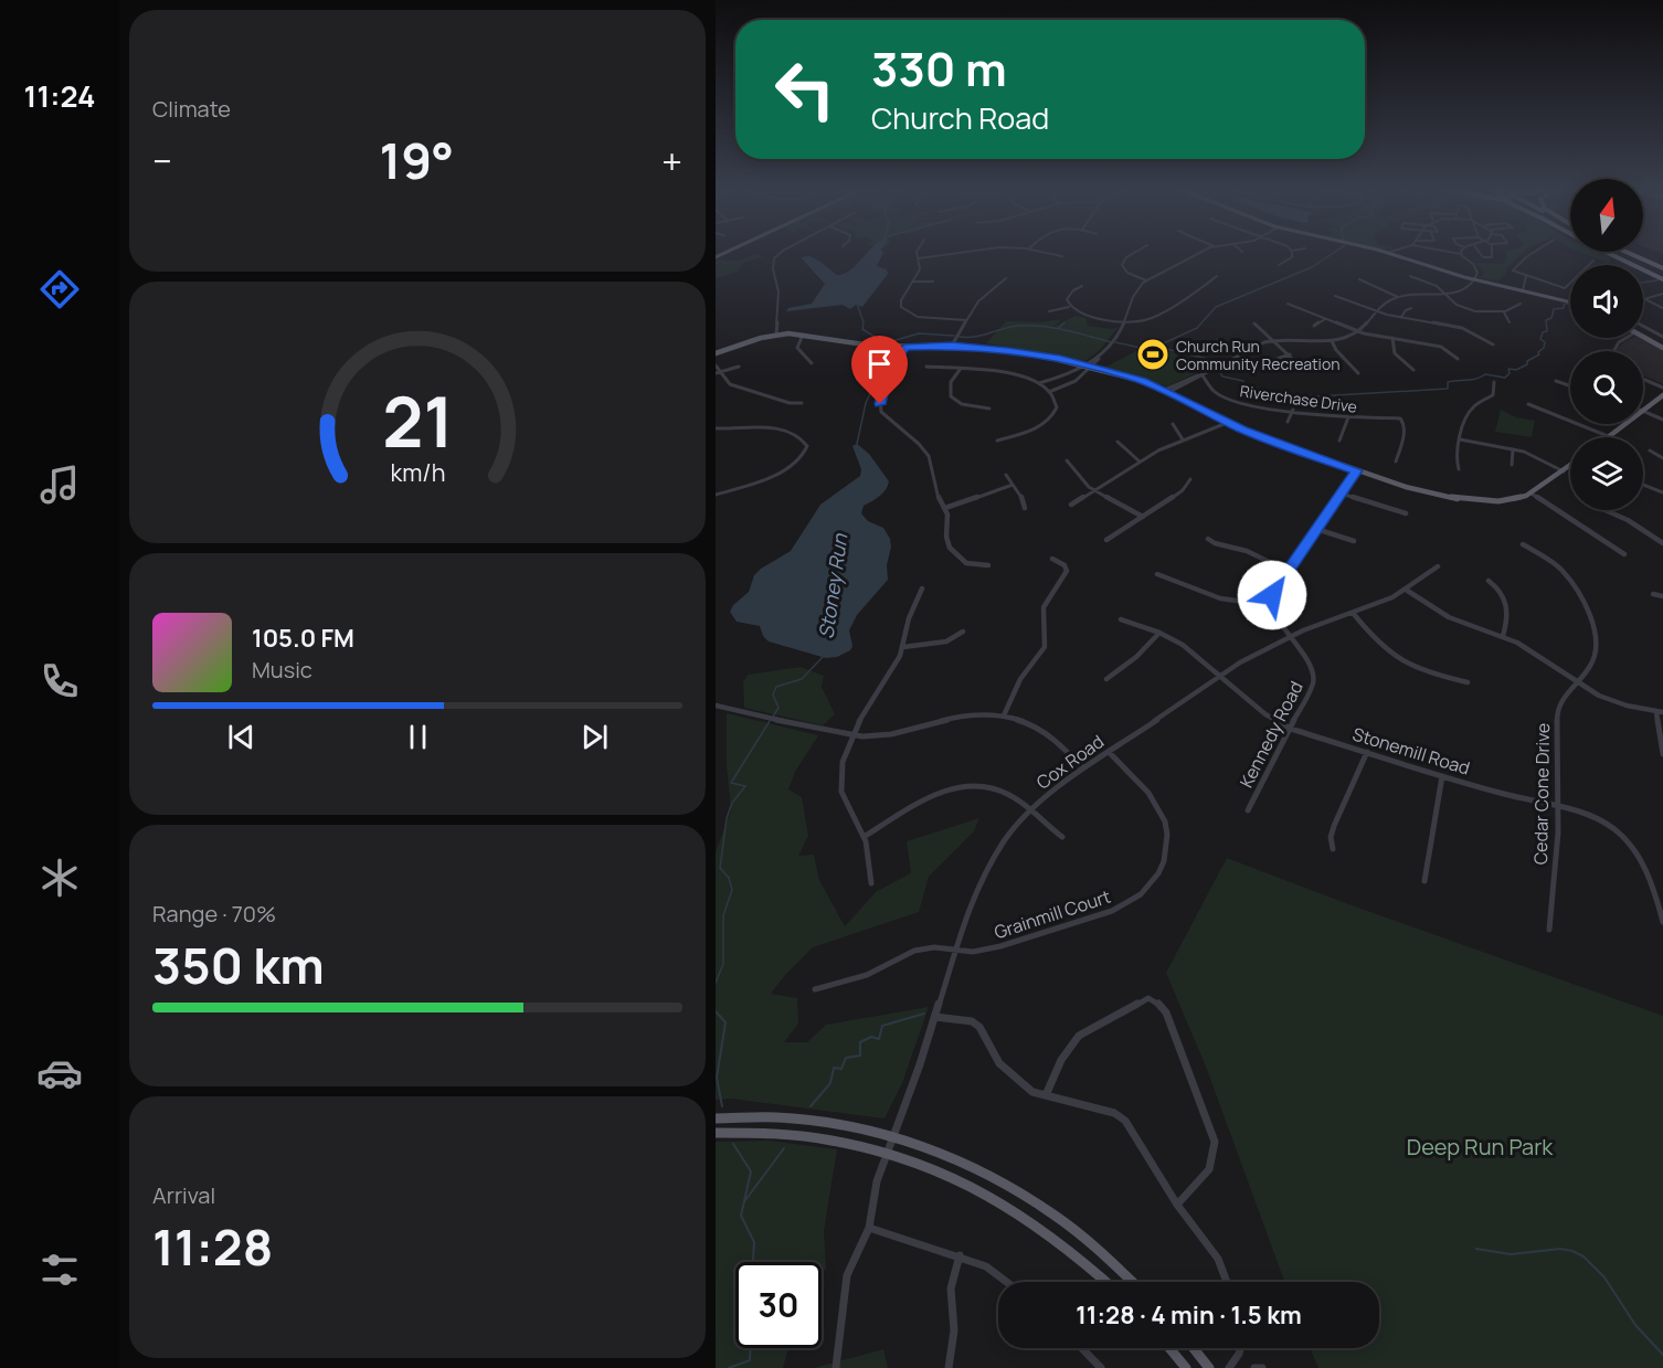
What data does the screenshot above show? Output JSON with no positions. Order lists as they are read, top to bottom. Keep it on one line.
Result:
{"streets":{"street":["Riverchase Drive","Kennedy Road","Stonemill Road","Cox Road","Cedar Cone Drive","Grainmill Court"]},"crossings":[["Kennedy Road","Stonemill Road"],["Kennedy Road","Cox Road"],["Stonemill Road","Cox Road"],["Stonemill Road","Cedar Cone Drive"],["Cox Road","Grainmill Court"]],"water":["Stoney Run"],"parks":["Deep Run Park"],"places":{"sports":["Church Run Community Recreation"]},"north":"top","page":{"tabs":"11:24","tile":["Climate",["Range · 70%","350 km"],["Arrival","11:28"]],"turn":["330 m","Church Road"],"heat":["−","19°","+"],"song":["105.0 FM","Music"],"limit":"30","trip":"11:28 · 4 min · 1.5 km","gauge":["21","km/h"]}}
